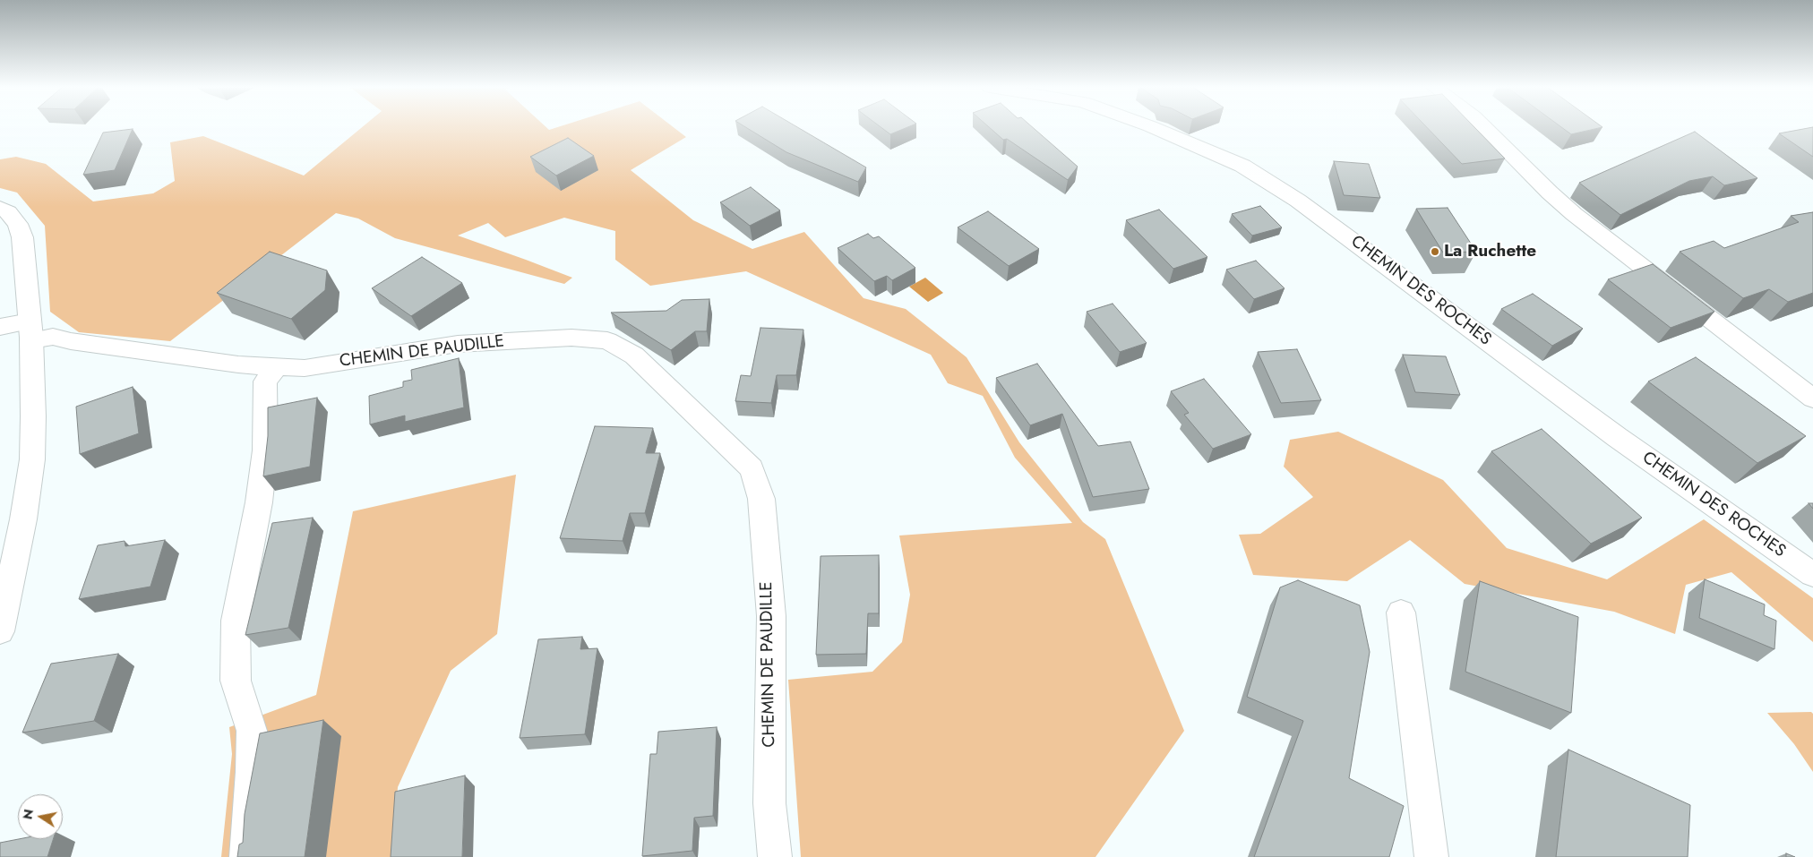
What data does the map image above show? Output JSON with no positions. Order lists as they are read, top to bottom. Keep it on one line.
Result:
{"streets":{"street":["CHEMIN DES ROCHES","CHEMIN DE PAUDILLE"]},"places":["La Ruchette"],"north":"left"}
